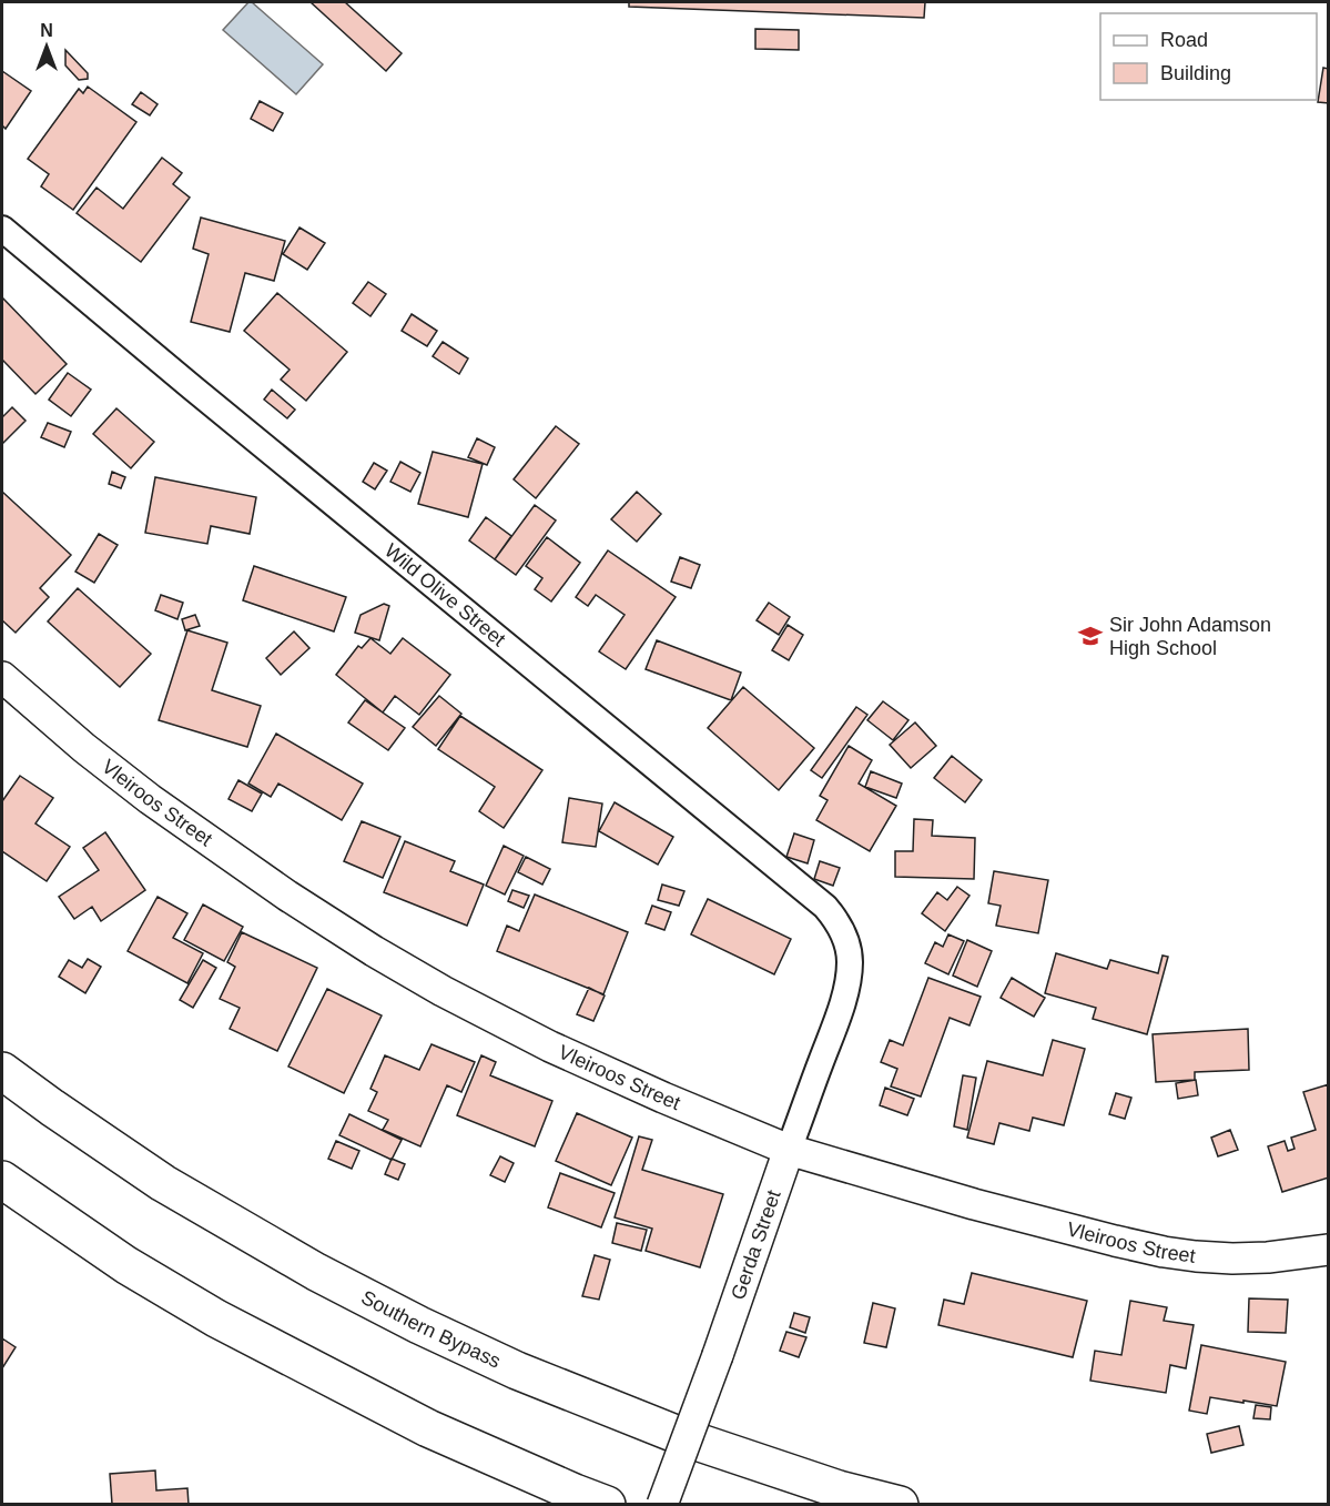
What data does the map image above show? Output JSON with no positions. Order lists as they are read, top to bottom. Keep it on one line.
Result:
{"streets":{"highway":["Southern Bypass"],"street":["Wild Olive Street","Vleiroos Street","Gerda Street"]},"crossings":[["Wild Olive Street","Gerda Street"],["Vleiroos Street","Gerda Street"]],"places":{"school or university":["Sir John Adamson High School"]},"legend":["Road","Building"],"north":"top"}
